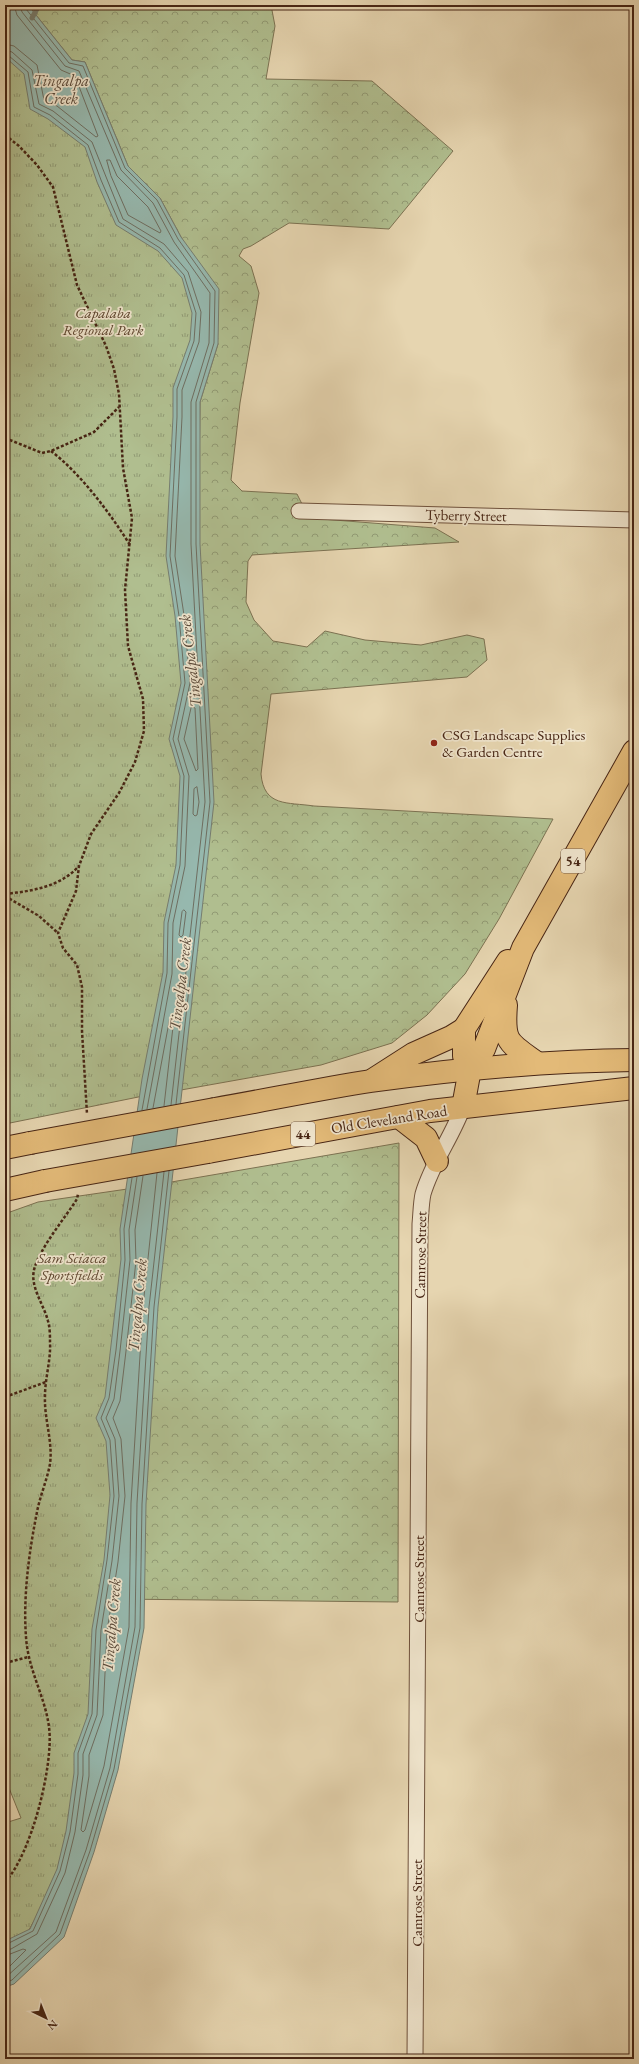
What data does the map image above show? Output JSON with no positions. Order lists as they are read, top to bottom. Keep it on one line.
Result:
{"streets":{"main road":["54","Old Cleveland Road","44"],"street":["Tyberry Street","Camrose Street"]},"crossings":[["54","Old Cleveland Road"],["54","Camrose Street"],["Old Cleveland Road","Camrose Street"]],"water":["Tingalpa Creek"],"parks":["Capalaba Regional Park","Sam Sciacca Sportsfields"],"places":["CSG Landscape Supplies & Garden Centre"],"north":"bottom right"}
